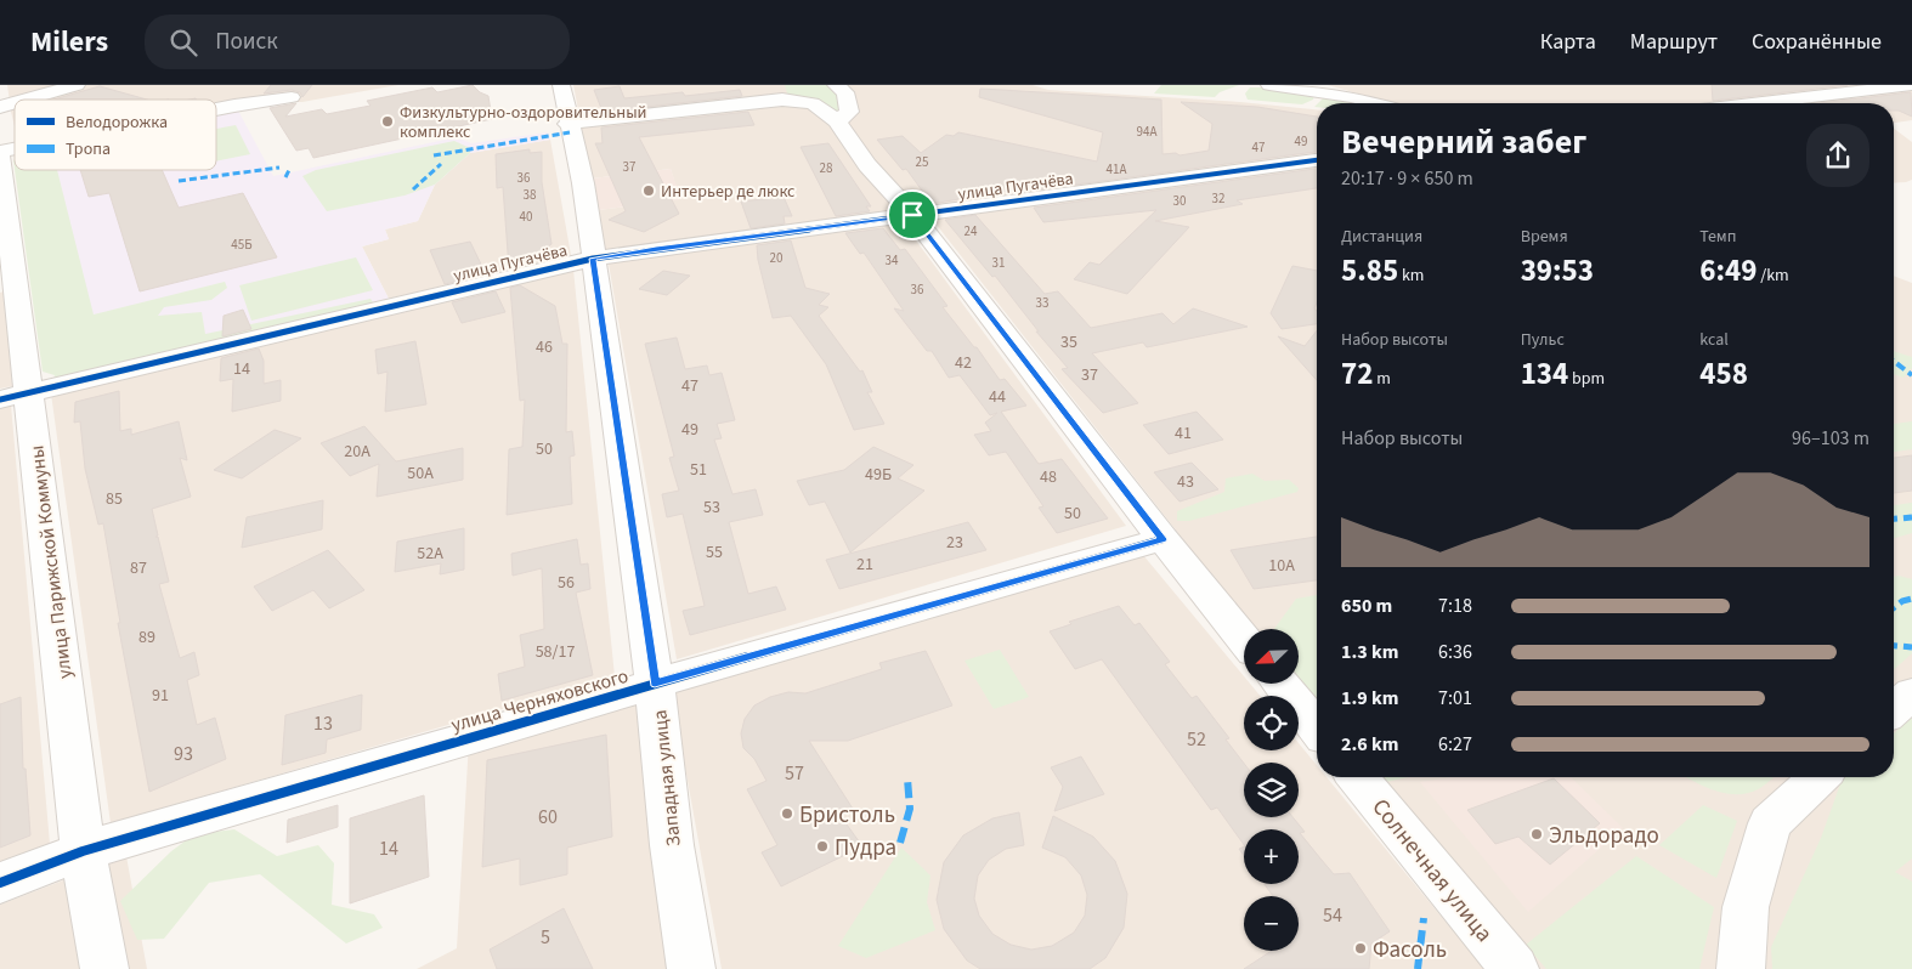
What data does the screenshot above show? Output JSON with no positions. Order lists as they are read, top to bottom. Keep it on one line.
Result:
{"streets":{"street":["улица Пугачёва","улица Парижской Коммуны","улица Черняховского","Западная улица","Солнечная улица"]},"crossings":[["улица Пугачёва","улица Парижской Коммуны"],["улица Пугачёва","Западная улица"],["улица Парижской Коммуны","улица Черняховского"],["улица Черняховского","Западная улица"]],"places":["Физкультурно-оздоровительный комплекс","Интерьер де люкс","Бристоль","Эльдорадо","Пудра","Фасоль"],"house_numbers":["94А","49","47","25","37","28","41А","36","38","32","30","40","24","45Б","20","34","31","36","33","35","46","42","14","37","47","44","49","41","50","20А","51","50А","49Б","48","43","85","53","50","23","55","52А","21","10А","87","56","89","58/17","91","13","52","93","57","60","14","54","5"],"legend":["Велодорожка","Тропа"],"north":"bottom left","page":{"header":"Milers","search":"Поиск","nav":["Карта","Маршрут","Сохранённые"],"heading":["Вечерний забег","20:17 · 9 × 650 m"],"stats":[["Дистанция","5.85 km"],["Время","39:53"],["Темп","6:49 /km"],["Набор высоты","72 m"],["Пульс","134 bpm"],["kcal","458"]],"chart":["Набор высоты","96–103 m"],"list":[{"name":"650 m","note":"7:18"},{"name":"1.3 km","note":"6:36"},{"name":"1.9 km","note":"7:01"},{"name":"2.6 km","note":"6:27"}],"map_buttons":["+","−"]}}
